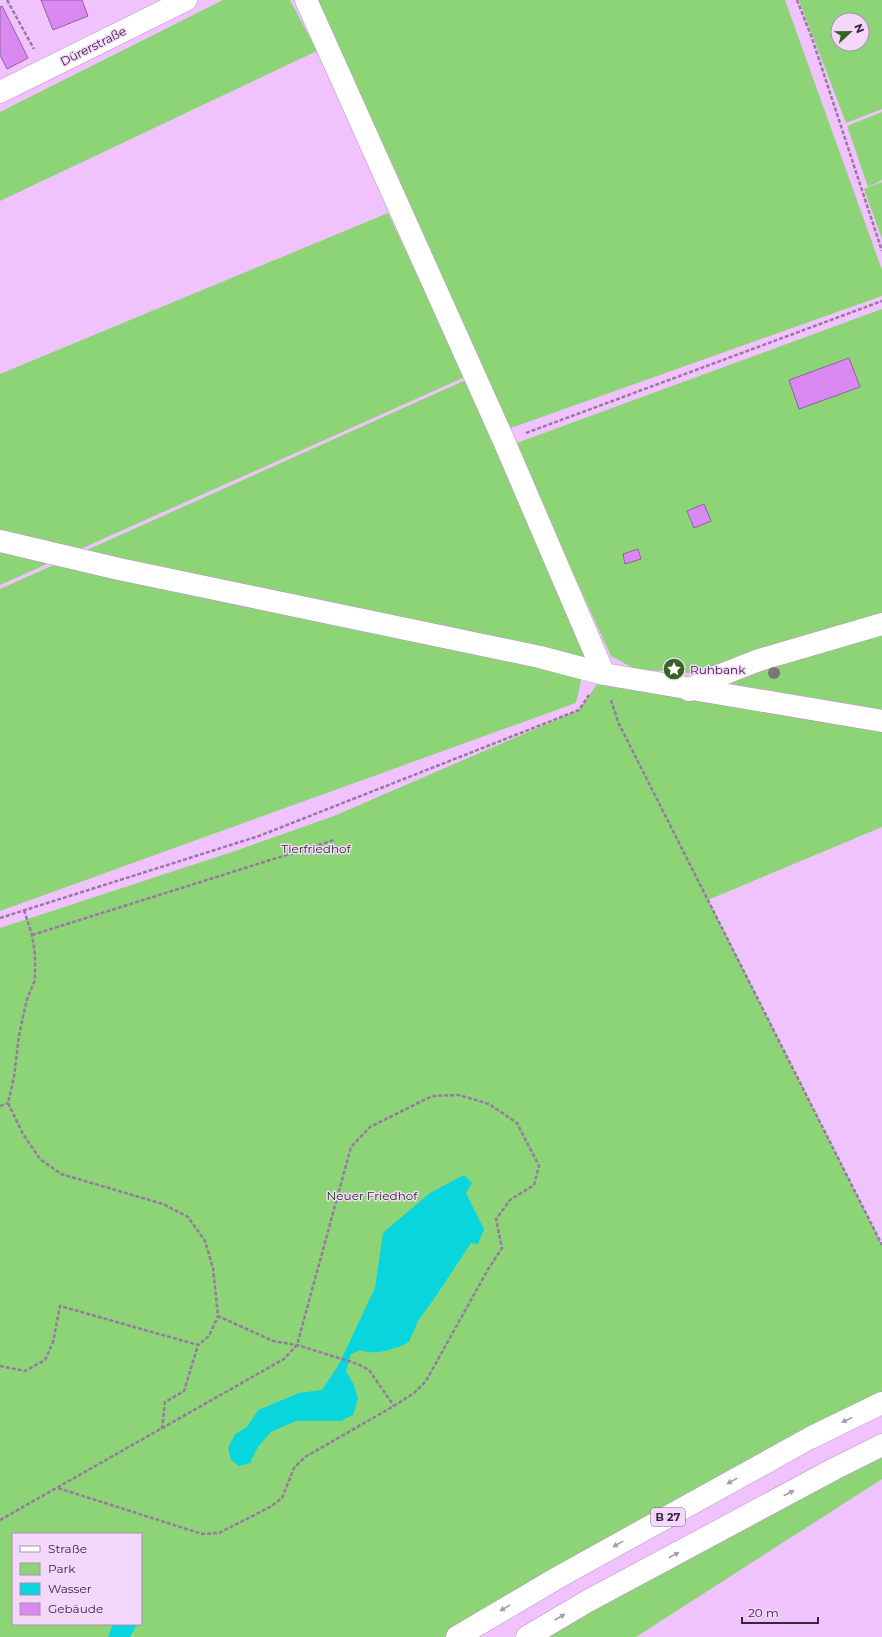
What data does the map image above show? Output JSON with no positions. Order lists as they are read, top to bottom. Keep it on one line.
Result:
{"streets":{"main road":["Dürerstraße","B 27"]},"parks":["Tierfriedhof","Neuer Friedhof"],"places":{"place":["Ruhbank"]},"legend":["Straße","Park","Wasser","Gebäude"],"scale_bar":"20 m","north":"right"}
